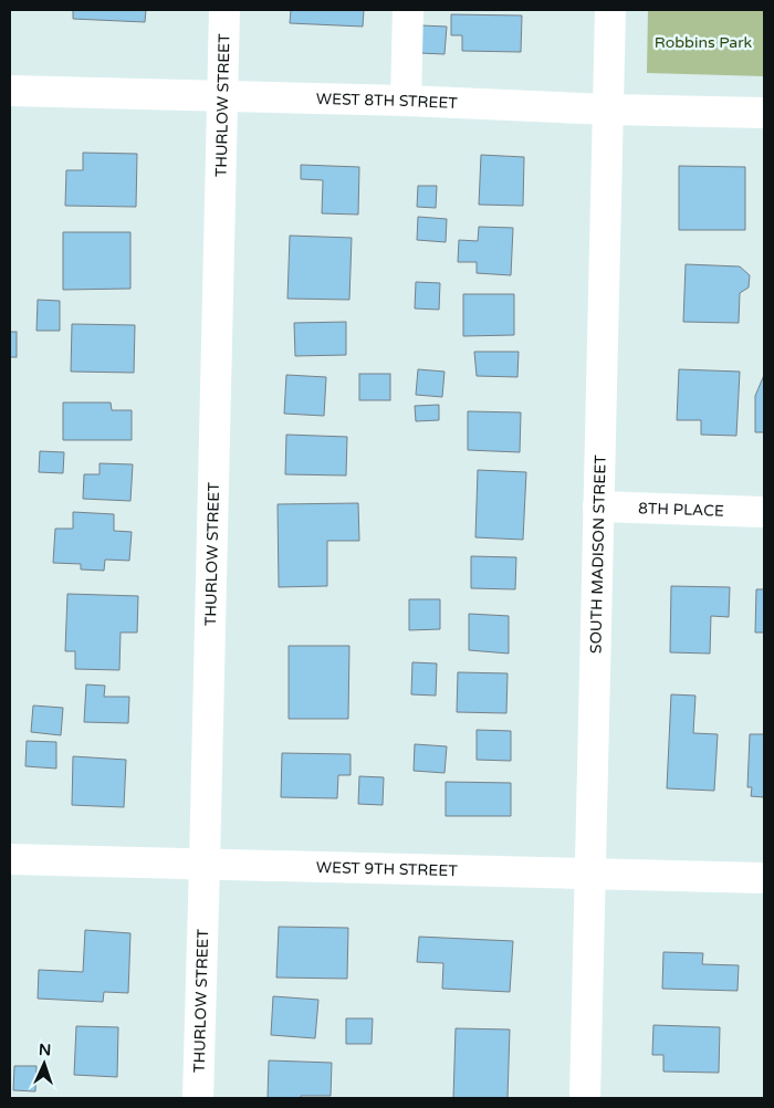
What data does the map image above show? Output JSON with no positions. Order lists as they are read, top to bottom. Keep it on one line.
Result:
{"streets":{"street":["WEST 8TH STREET","THURLOW STREET","8TH PLACE","SOUTH MADISON STREET","WEST 9TH STREET"]},"crossings":[["WEST 8TH STREET","THURLOW STREET"],["WEST 8TH STREET","SOUTH MADISON STREET"],["THURLOW STREET","WEST 9TH STREET"],["8TH PLACE","SOUTH MADISON STREET"],["SOUTH MADISON STREET","WEST 9TH STREET"]],"parks":["Robbins Park"],"north":"top"}
